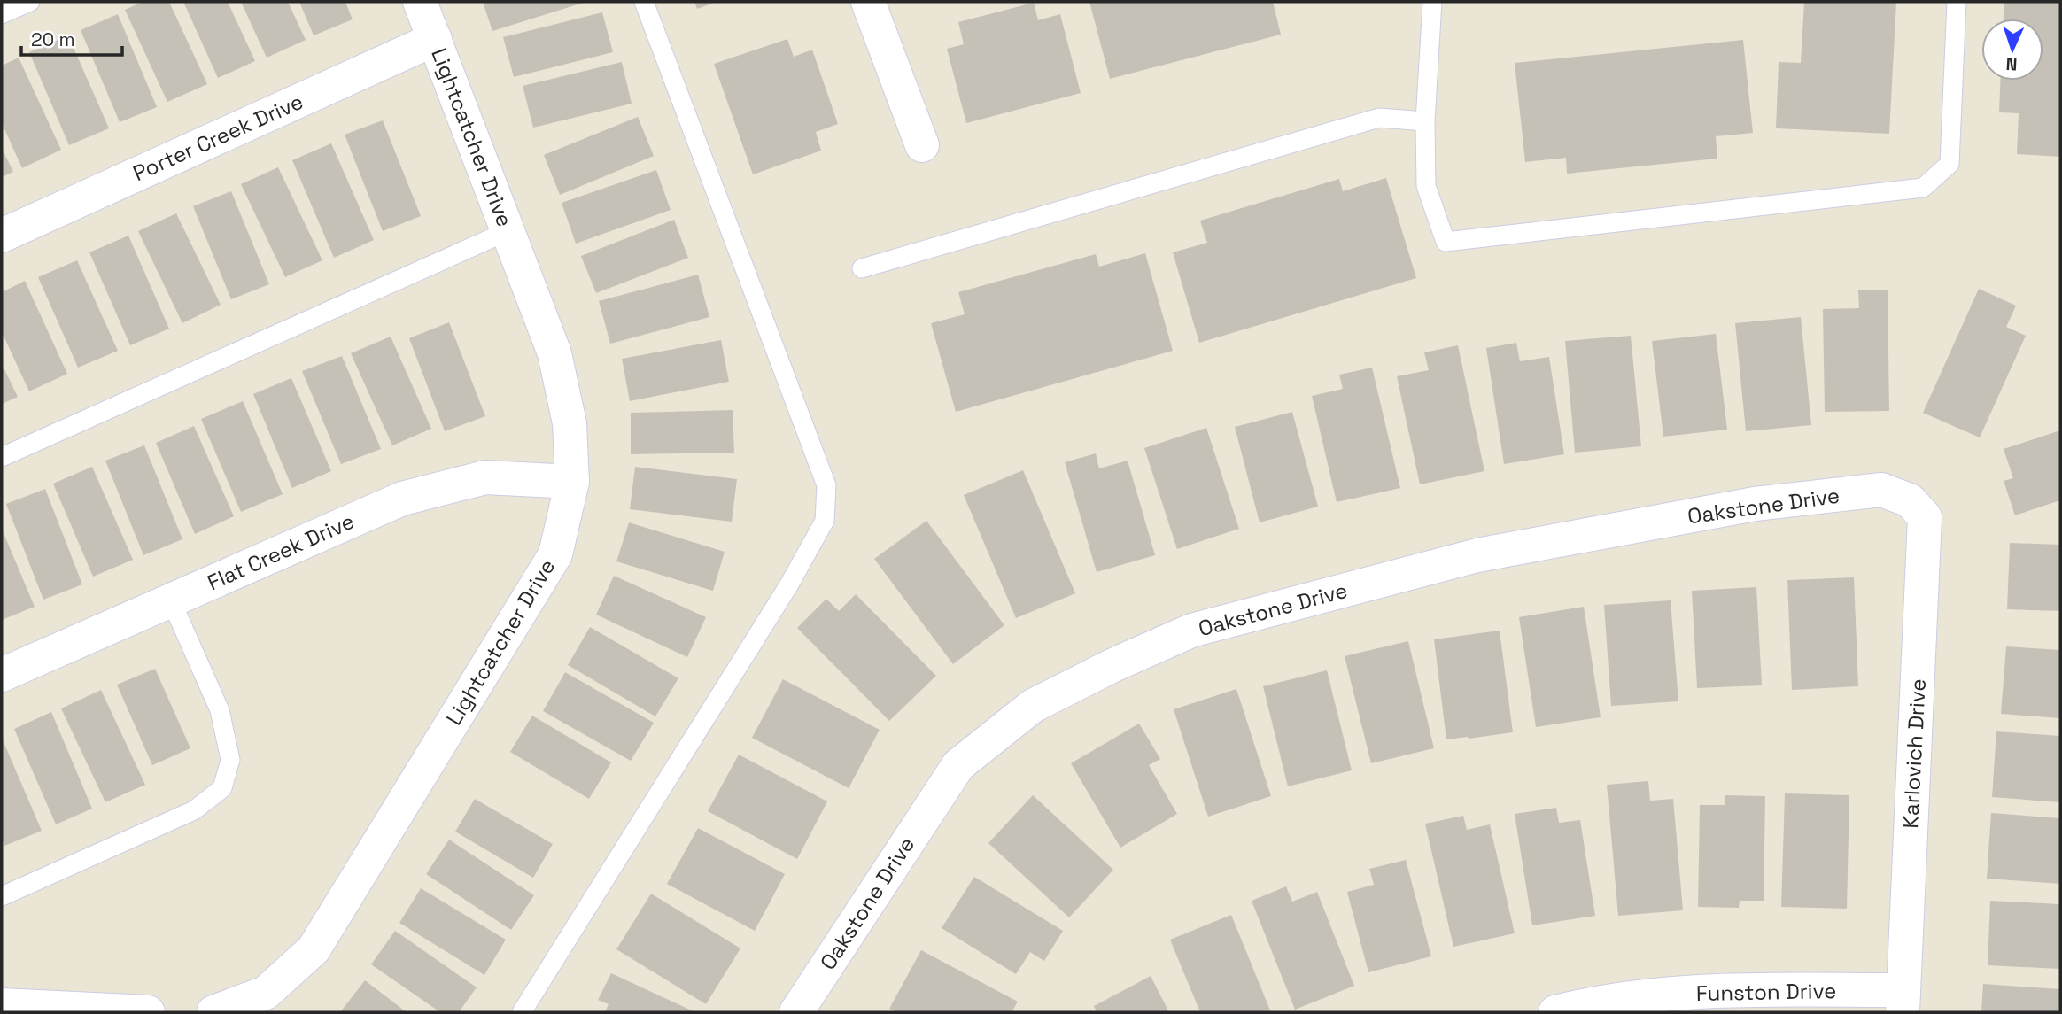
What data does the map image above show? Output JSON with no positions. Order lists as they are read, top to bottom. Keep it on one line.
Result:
{"streets":{"street":["Porter Creek Drive","Lightcatcher Drive","Oakstone Drive","Flat Creek Drive","Karlovich Drive","Funston Drive"]},"crossings":[["Porter Creek Drive","Lightcatcher Drive"],["Lightcatcher Drive","Flat Creek Drive"],["Oakstone Drive","Karlovich Drive"],["Karlovich Drive","Funston Drive"]],"scale_bar":"20 m","north":"bottom"}
